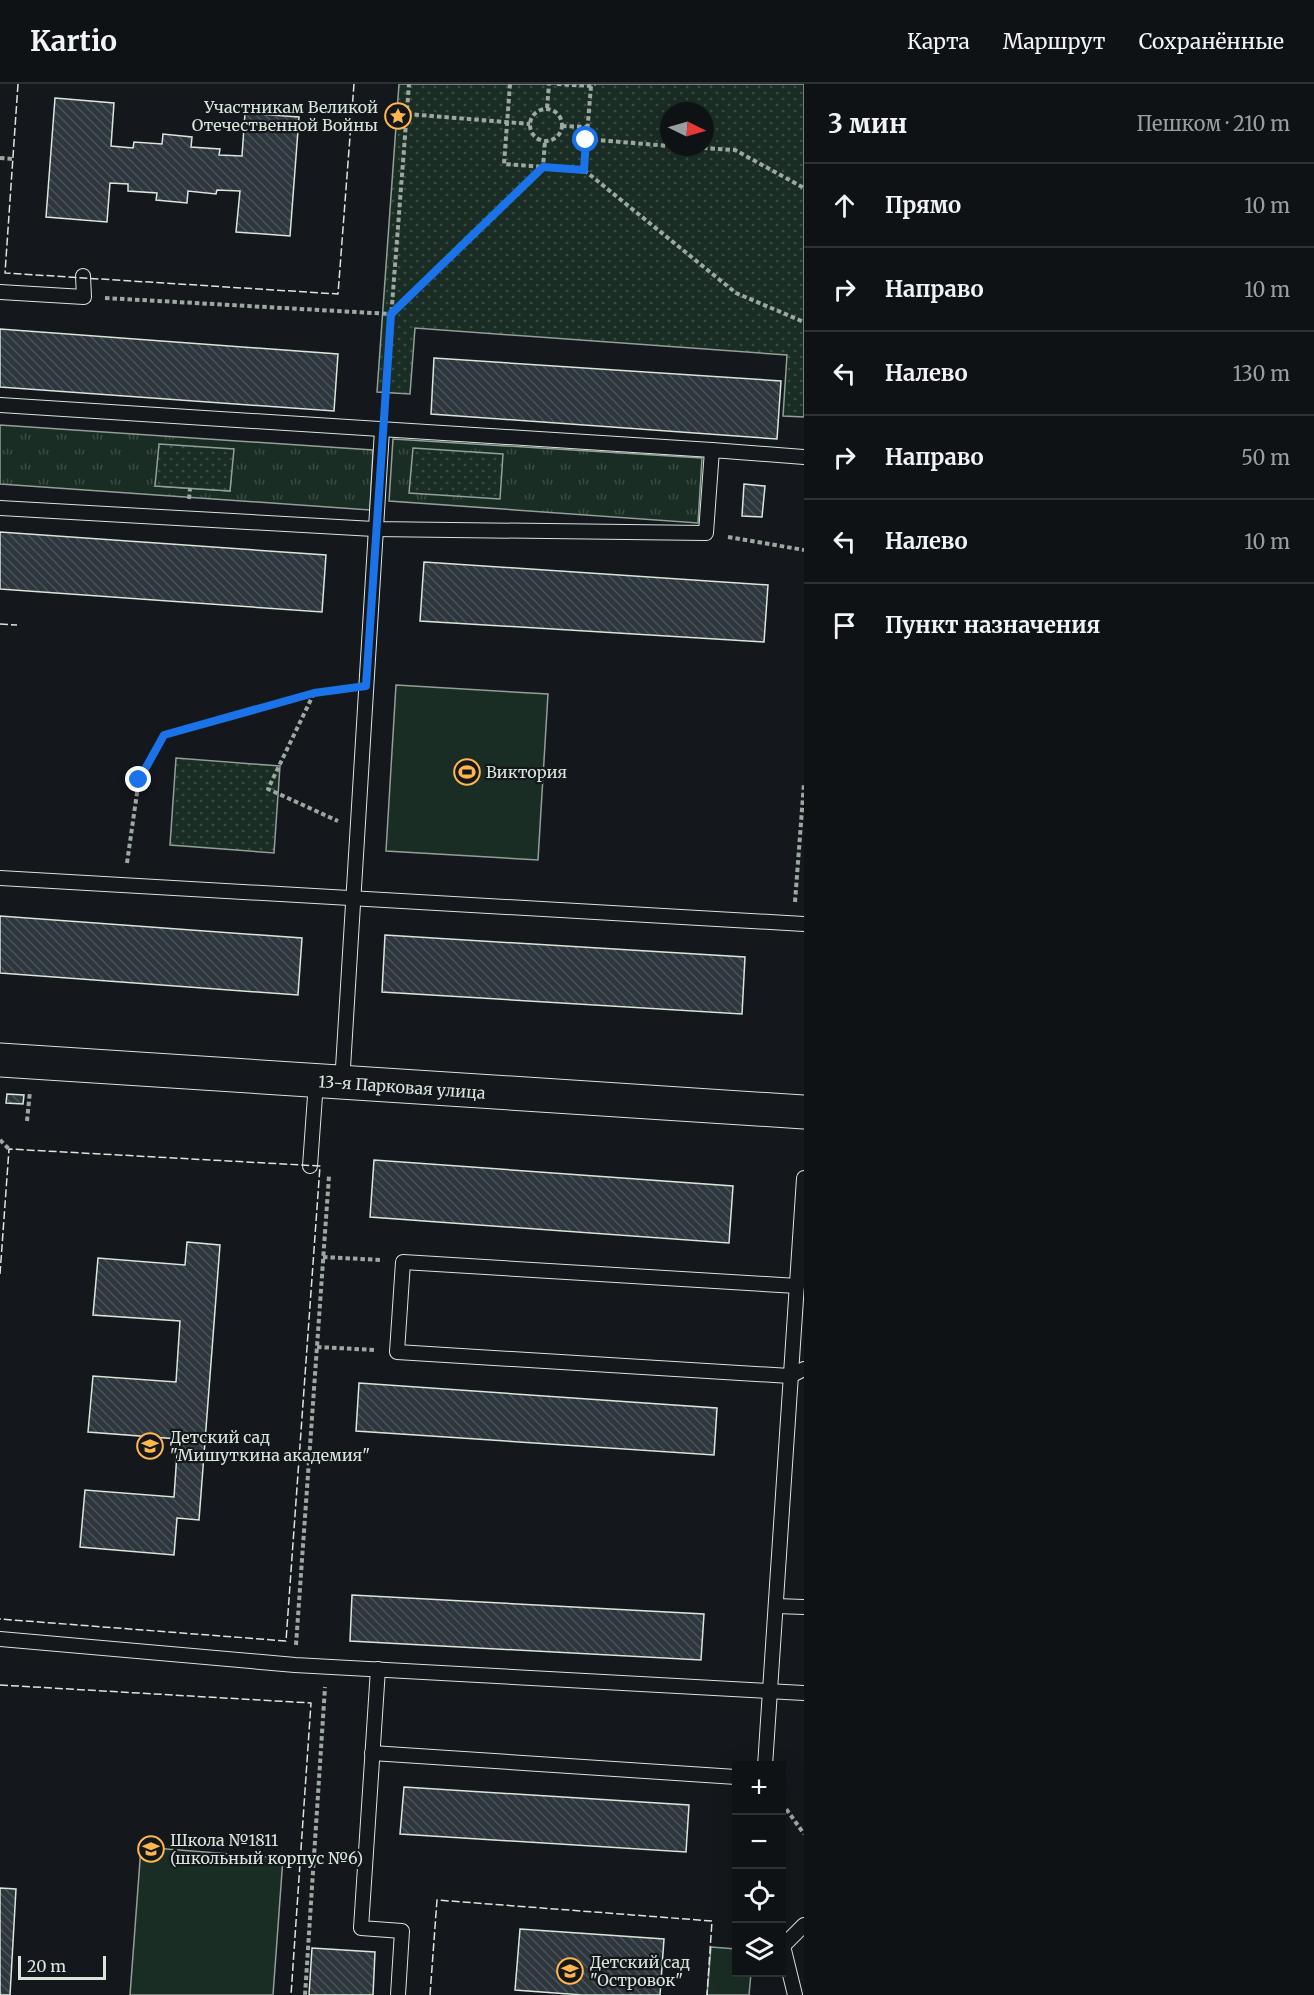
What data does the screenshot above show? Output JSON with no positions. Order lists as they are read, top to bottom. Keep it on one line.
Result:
{"streets":{"street":["13-я Парковая улица"]},"places":{"place":["Участникам Великой Отечественной Войны"],"sports":["Виктория"],"school or university":["Детский сад \"Мишуткина академия\"","Школа №1811 (школьный корпус №6)","Детский сад \"Островок\""]},"scale_bar":"20 m","north":"right","page":{"header":"Kartio","nav":["Карта","Маршрут","Сохранённые"],"heading":["3 мин","Пешком · 210 m"],"list":[["Прямо","10 m"],["Направо","10 m"],["Налево","130 m"],["Направо","50 m"],["Налево","10 m"],"Пункт назначения"],"map_buttons":["+","−"],"scale":"20 m"}}
